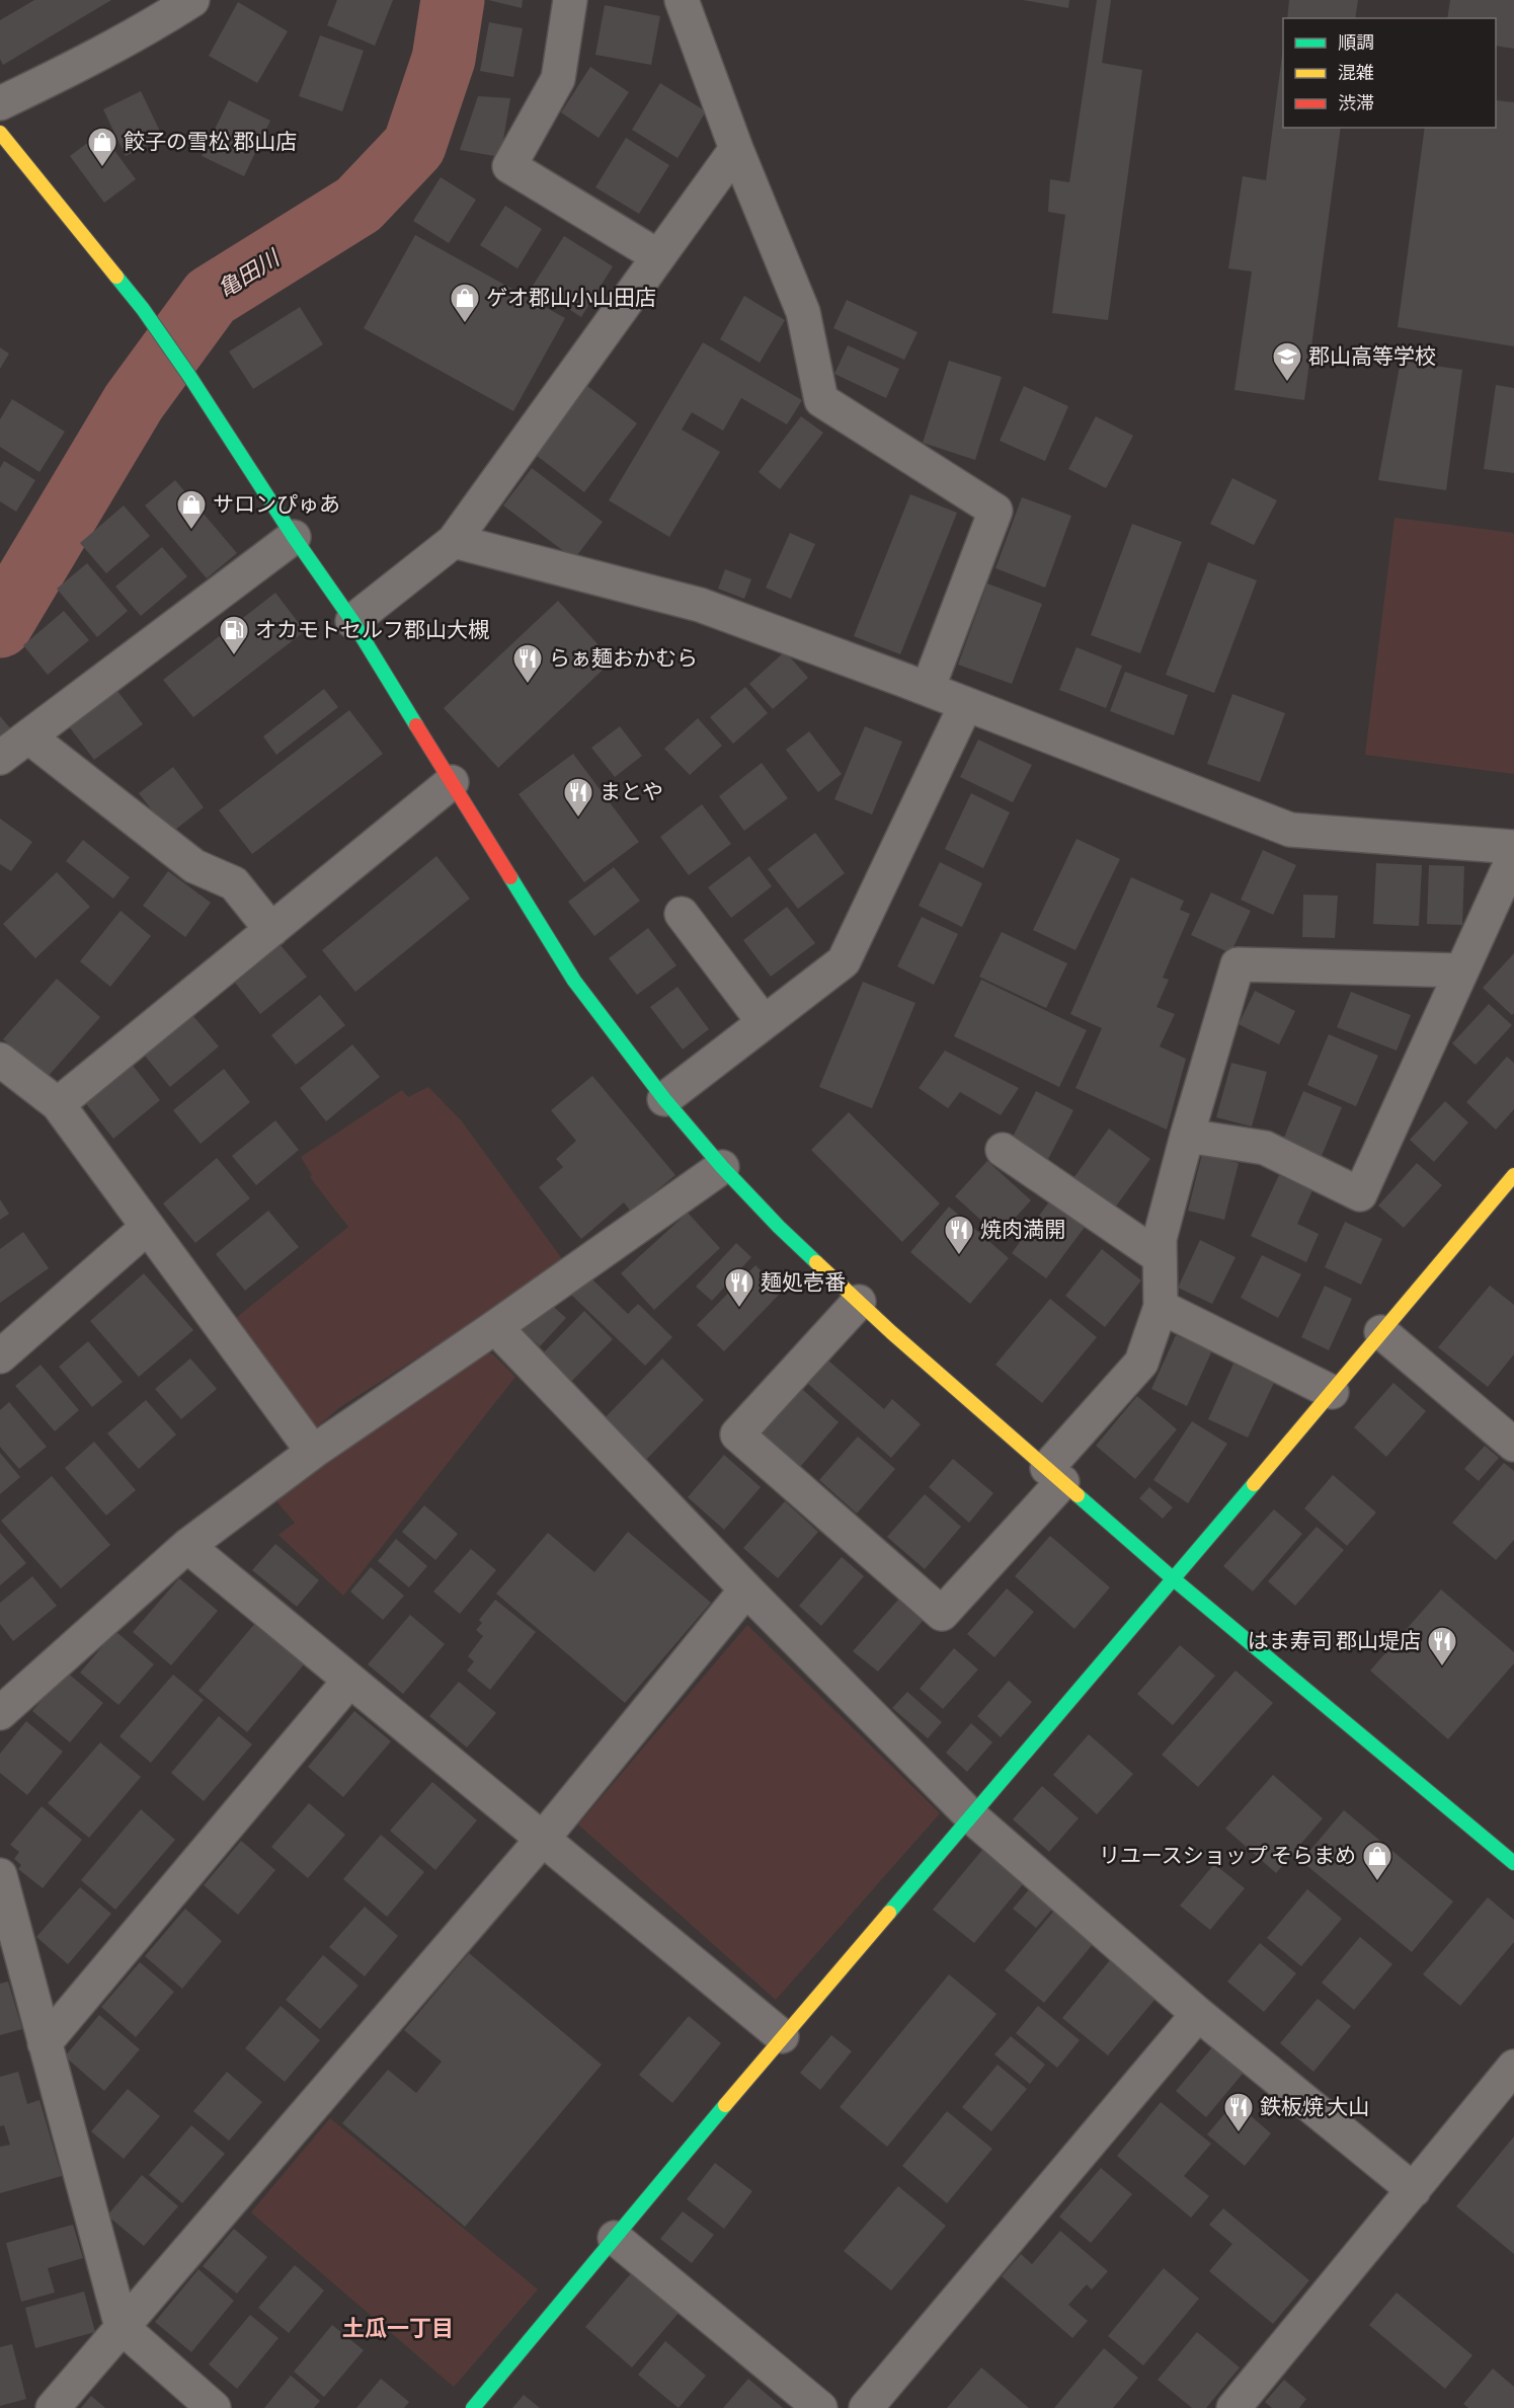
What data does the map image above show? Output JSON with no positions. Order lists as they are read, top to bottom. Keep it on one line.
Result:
{"districts":["土瓜一丁目"],"water":["亀田川"],"places":{"shop":["餃子の雪松 郡山店","ゲオ郡山小山田店","サロンぴゅあ","リユースショップ そらまめ"],"school or university":["郡山高等学校"],"fuel station":["オカモトセルフ郡山大槻"],"restaurant":["らぁ麺おかむら","まとや","焼肉満開","麺処壱番","はま寿司 郡山堤店","鉄板焼 大山"]},"legend":["順調","混雑","渋滞"]}
